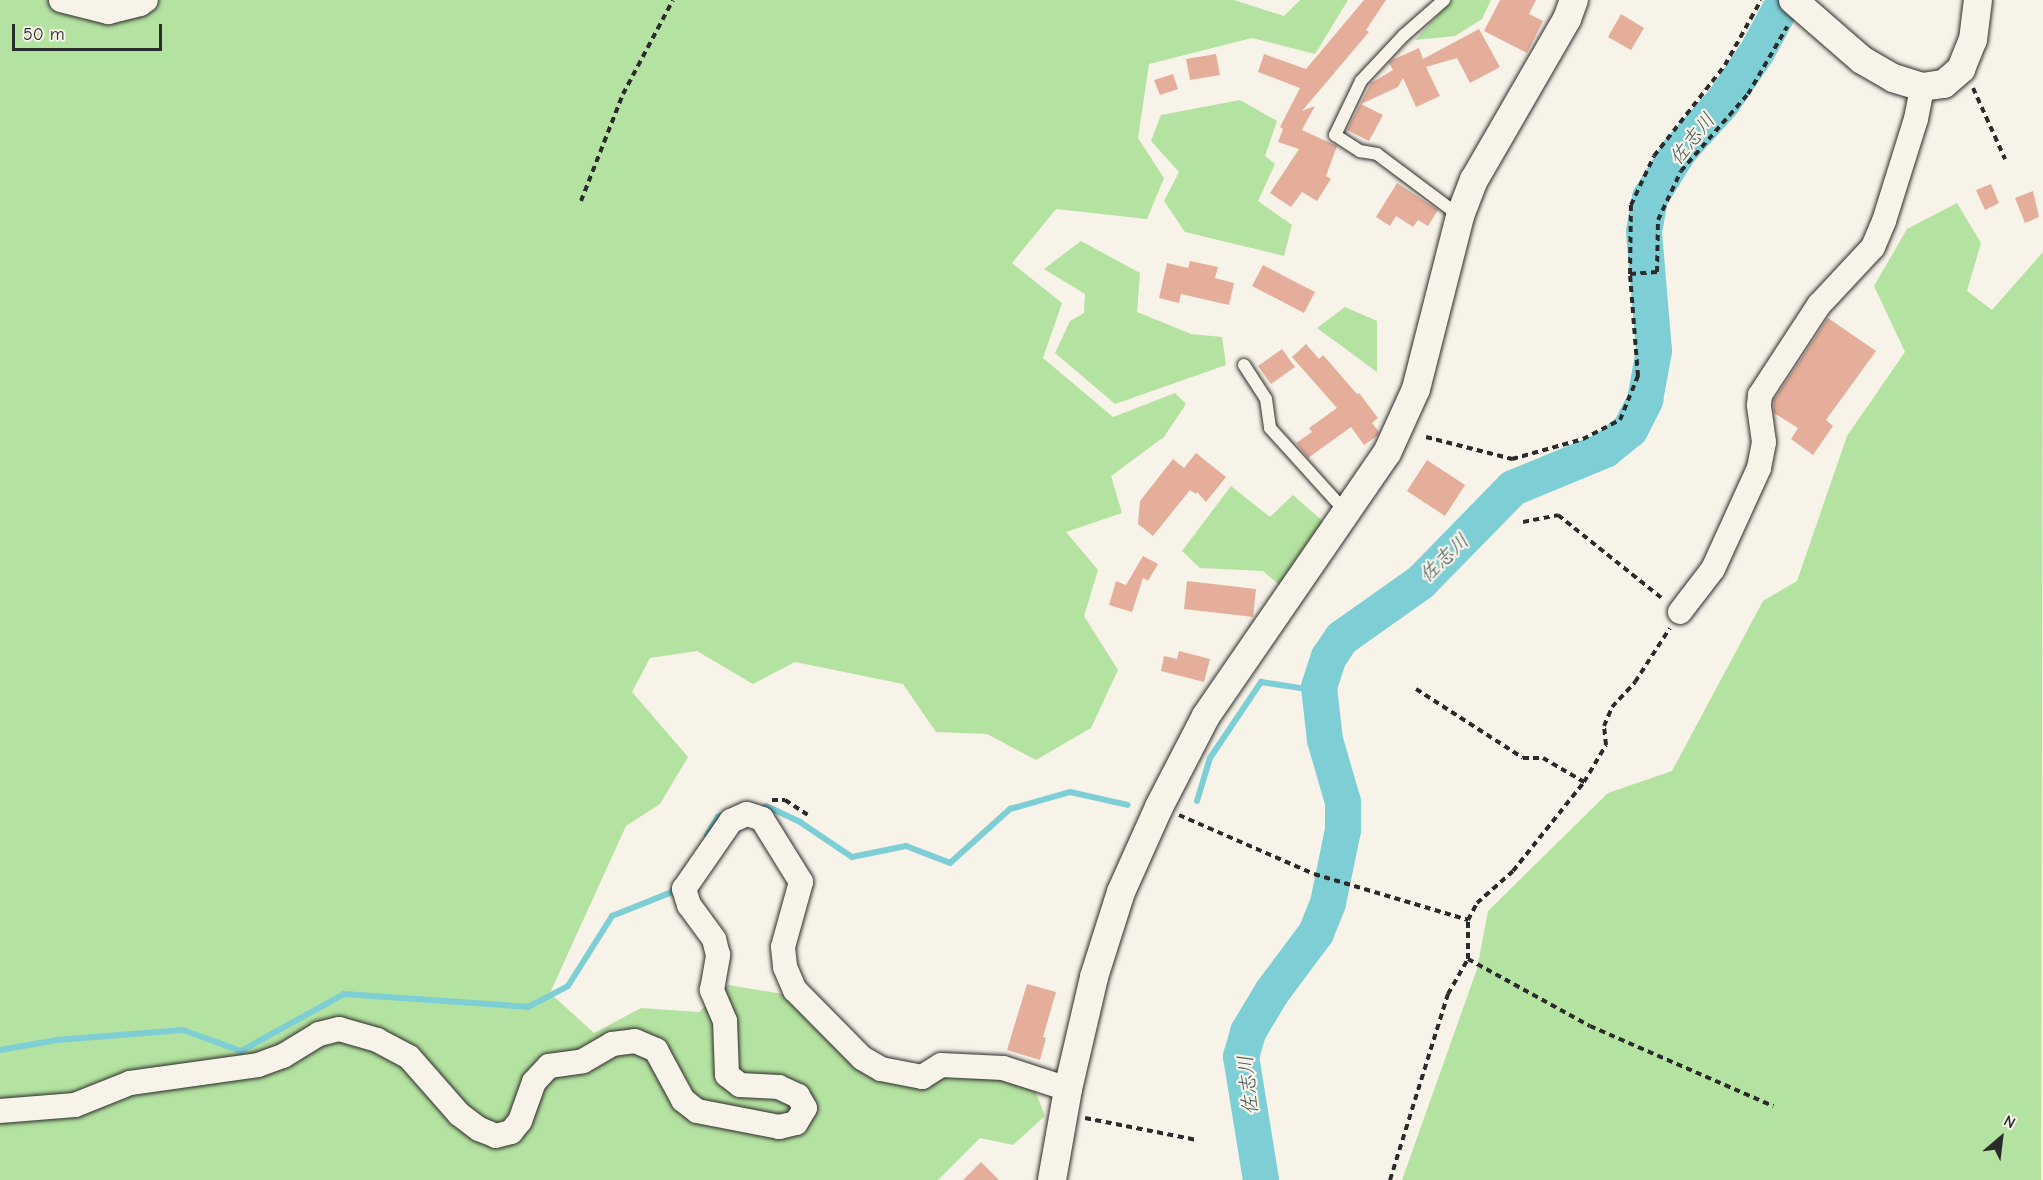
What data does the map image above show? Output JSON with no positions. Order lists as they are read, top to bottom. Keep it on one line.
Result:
{"water":["佐志川"],"scale_bar":"50 m","north":"top right"}
